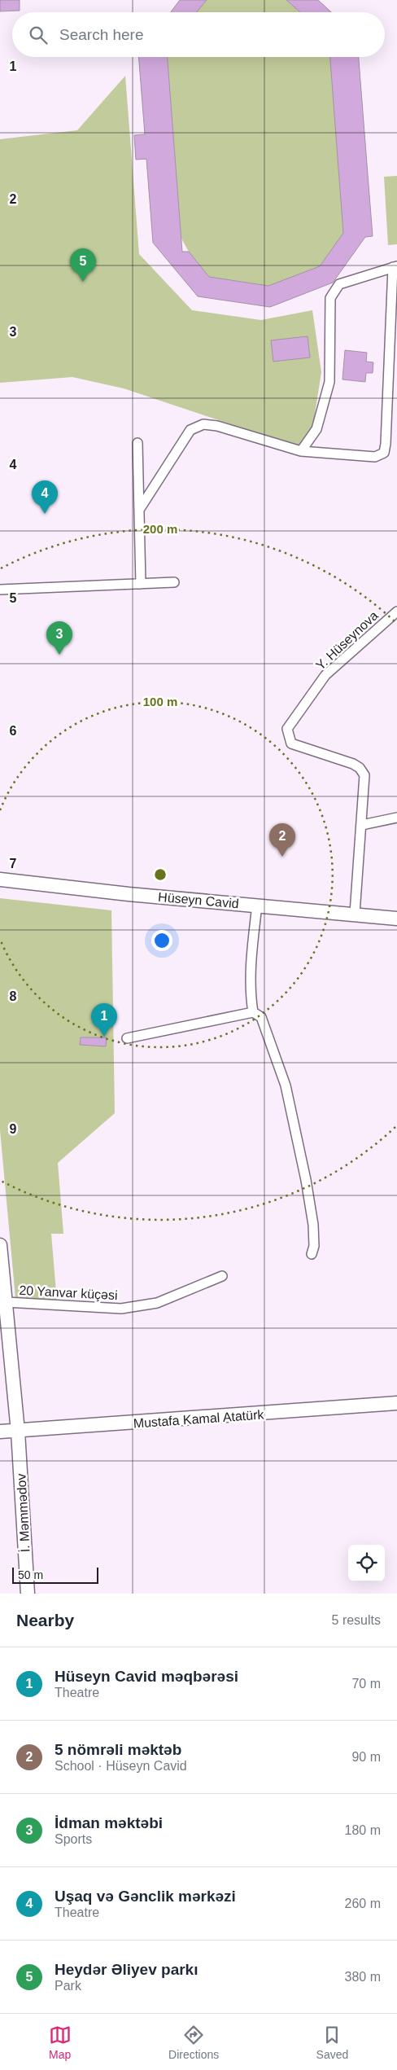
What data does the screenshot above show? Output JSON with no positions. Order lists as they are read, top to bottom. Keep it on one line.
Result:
{"streets":{"main road":["Hüseyn Cavid","Mustafa Kamal Atatürk","İ. Məmmədov"],"street":["Y. Hüseynova","20 Yanvar küçəsi"]},"crossings":[["Y. Hüseynova","Hüseyn Cavid"],["20 Yanvar küçəsi","İ. Məmmədov"],["Mustafa Kamal Atatürk","İ. Məmmədov"]],"scale_bar":"50 m","page":{"search":"Search here","pins":["5","4","3","2","1"],"scale":"50 m","heading":["Nearby","5 results"],"list":[{"mark":"1","name":"Hüseyn Cavid məqbərəsi","note":"Theatre","value":"70 m"},{"mark":"2","name":"5 nömrəli məktəb","note":"School · Hüseyn Cavid","value":"90 m"},{"mark":"3","name":"İdman məktəbi","note":"Sports","value":"180 m"},{"mark":"4","name":"Uşaq və Gənclik mərkəzi","note":"Theatre","value":"260 m"},{"mark":"5","name":"Heydər Əliyev parkı","note":"Park","value":"380 m"}],"nav":["Map","Directions","Saved"]},"grid":{"rows":["1","2","3","4","5","6","7","8","9"]},"rings":["200 m","100 m"]}
